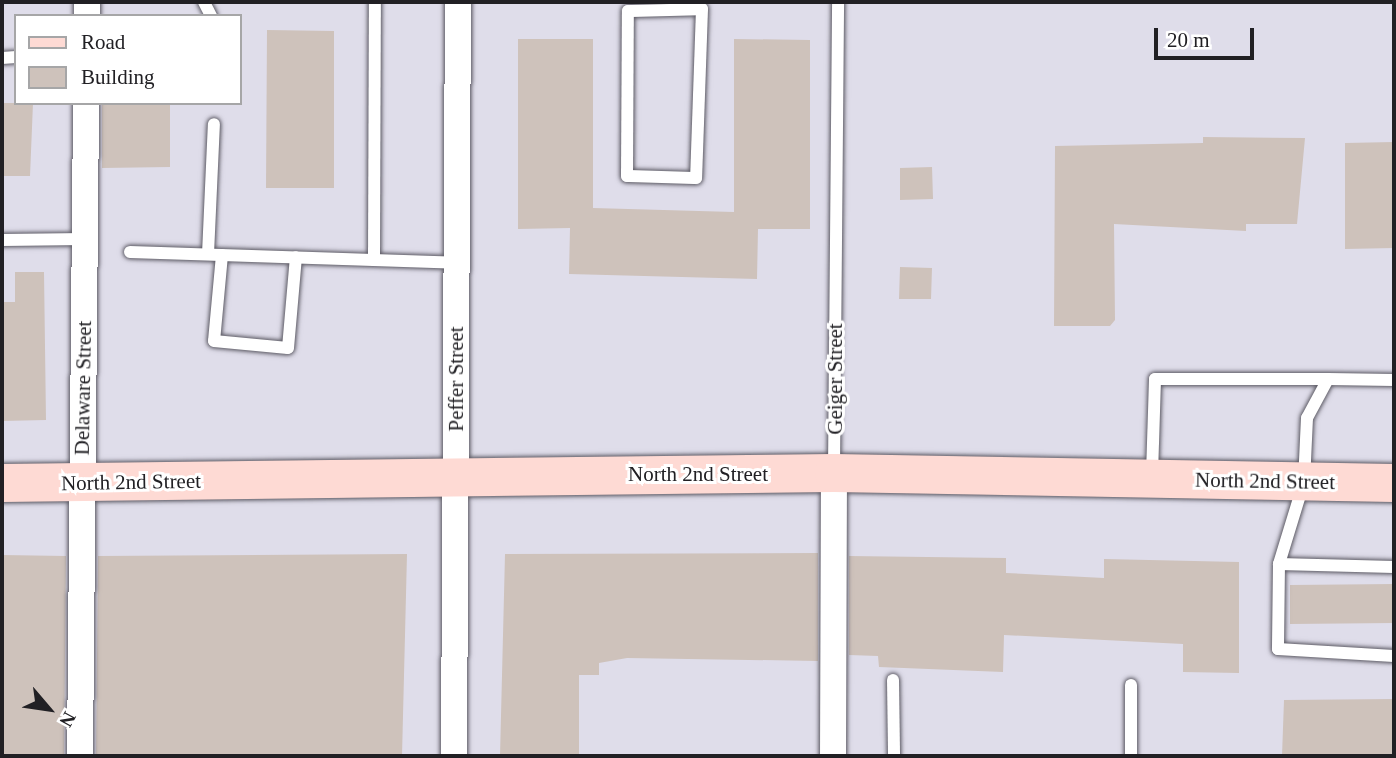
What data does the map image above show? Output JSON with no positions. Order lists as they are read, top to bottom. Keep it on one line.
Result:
{"streets":{"main road":["North 2nd Street"],"street":["Peffer Street","Geiger Street","Delaware Street"]},"crossings":[["Peffer Street","North 2nd Street"],["Geiger Street","North 2nd Street"],["Delaware Street","North 2nd Street"]],"legend":["Road","Building"],"scale_bar":"20 m","north":"bottom right"}
